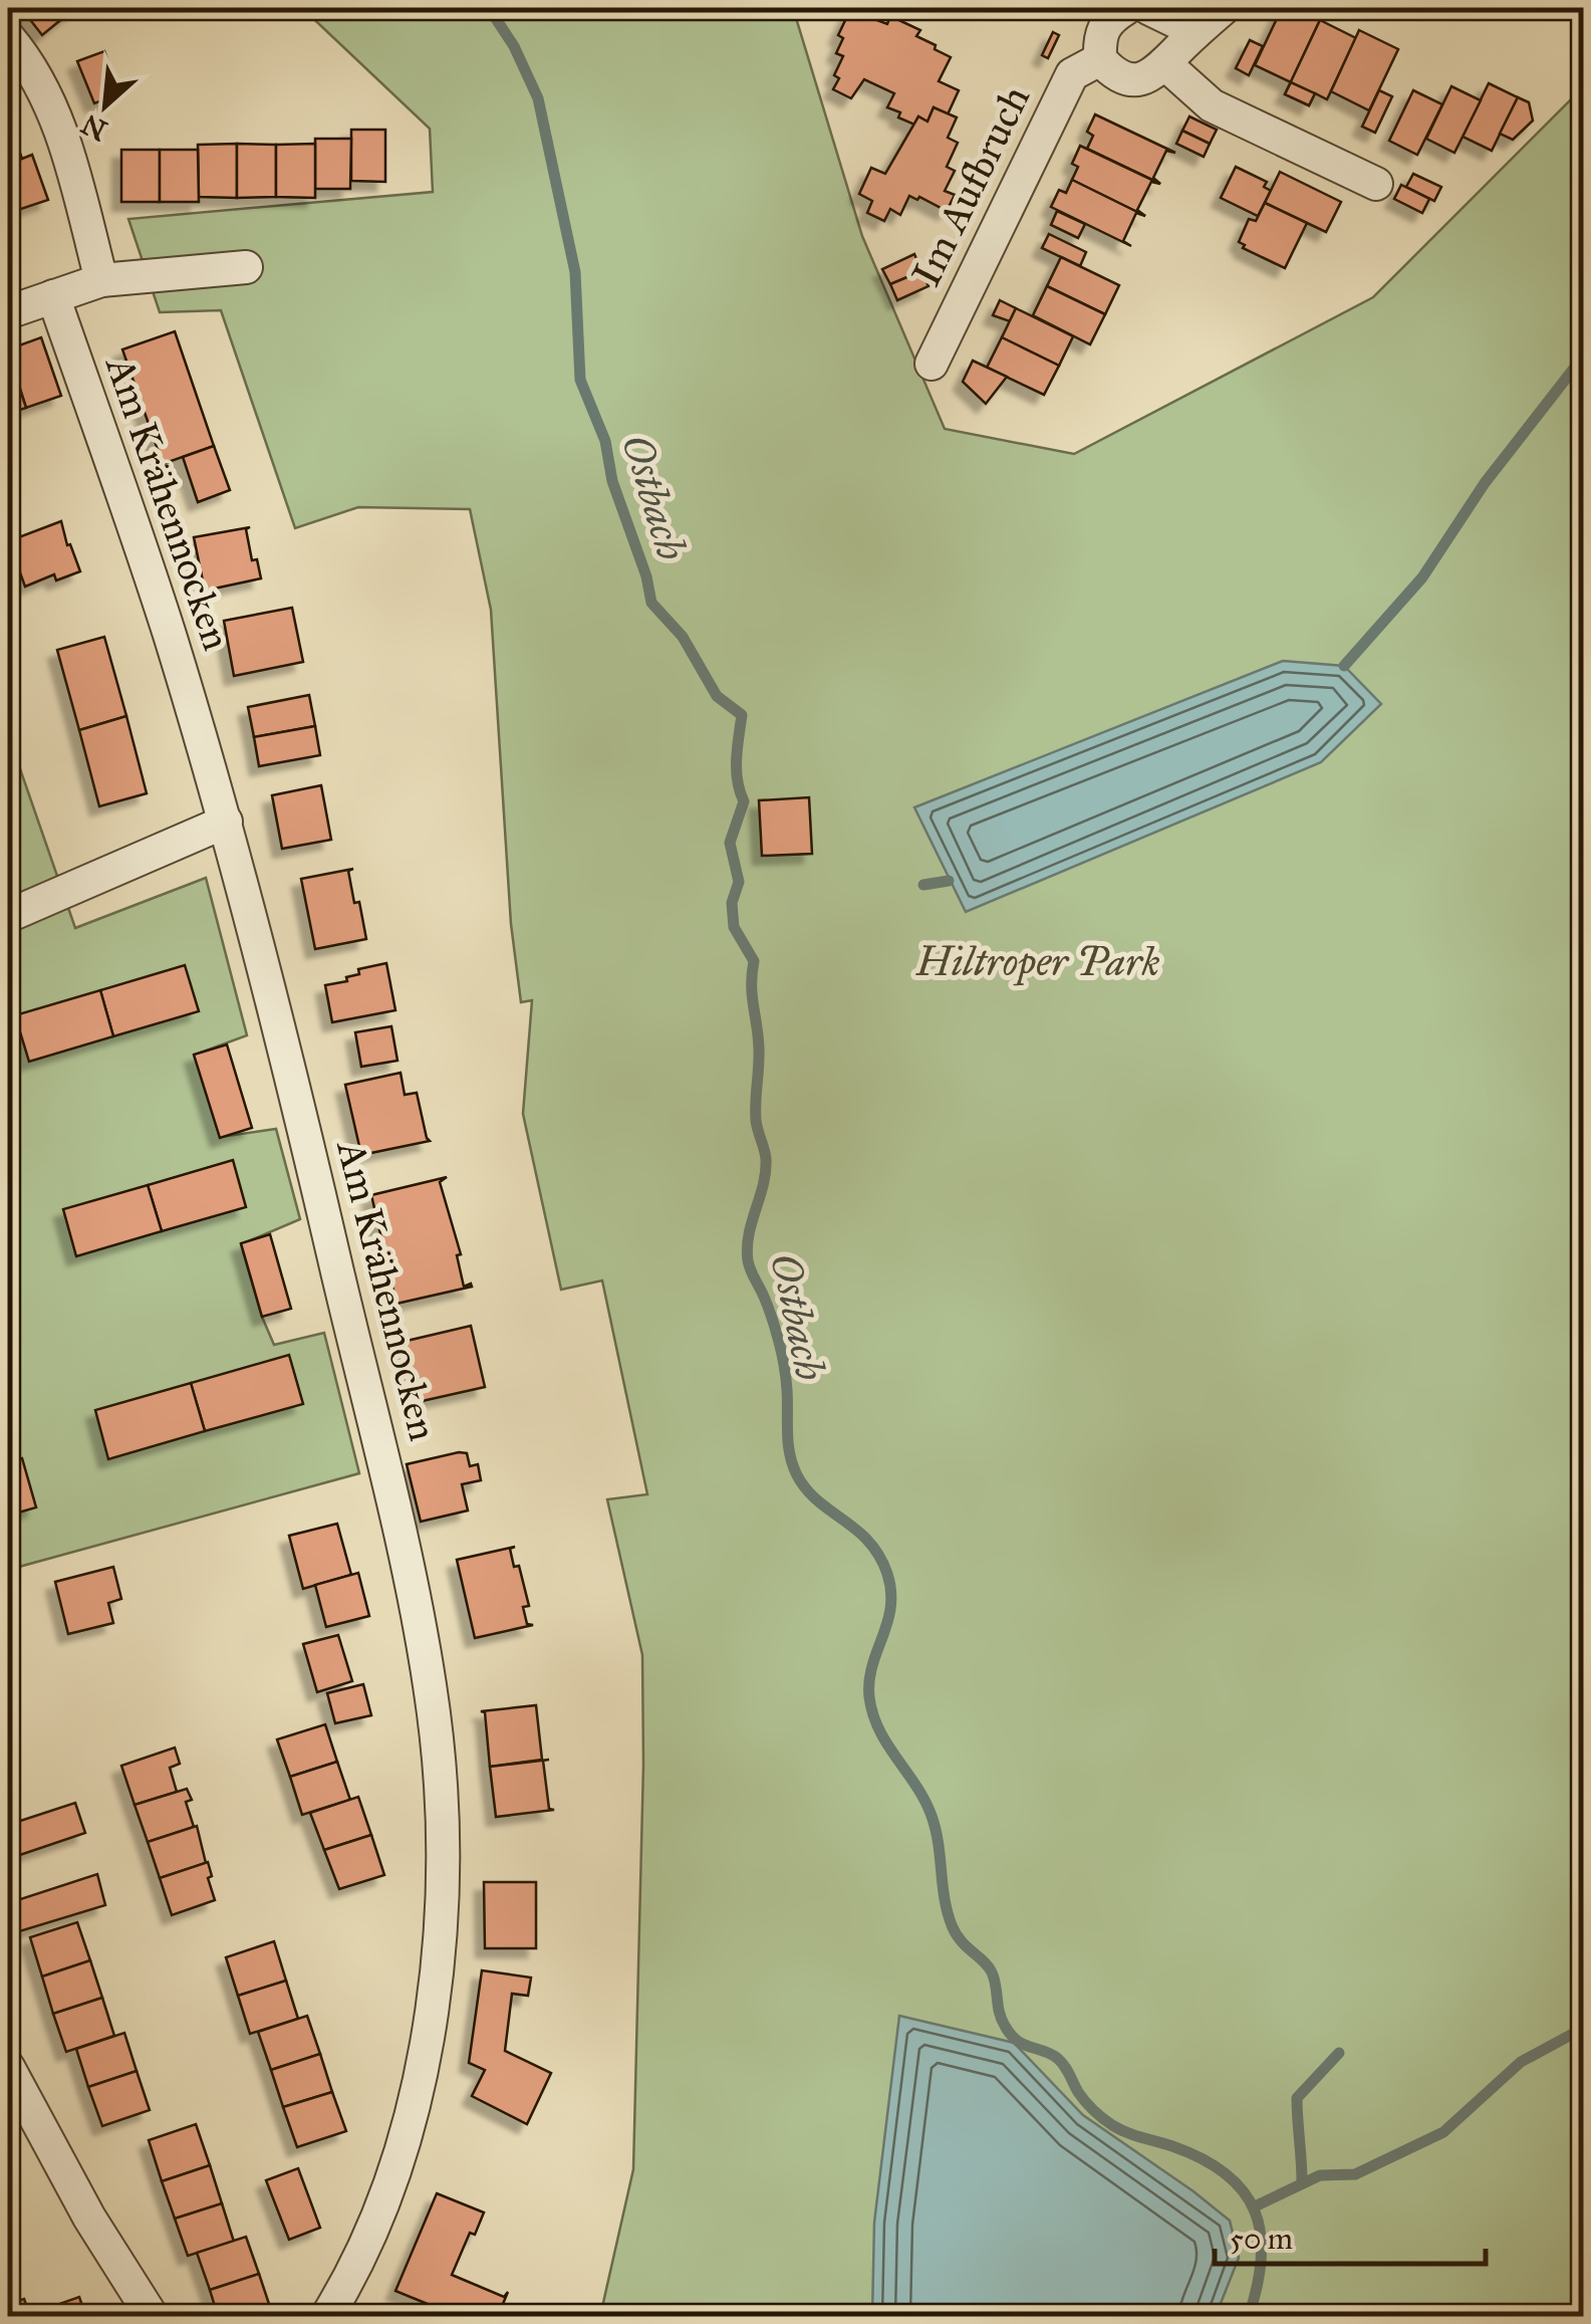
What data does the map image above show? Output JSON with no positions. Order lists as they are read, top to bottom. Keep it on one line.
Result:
{"streets":{"street":["Im Aufbruch","Am Krähennocken"]},"water":["Ostbach"],"parks":["Hiltroper Park"],"scale_bar":"50 m","north":"bottom left"}
